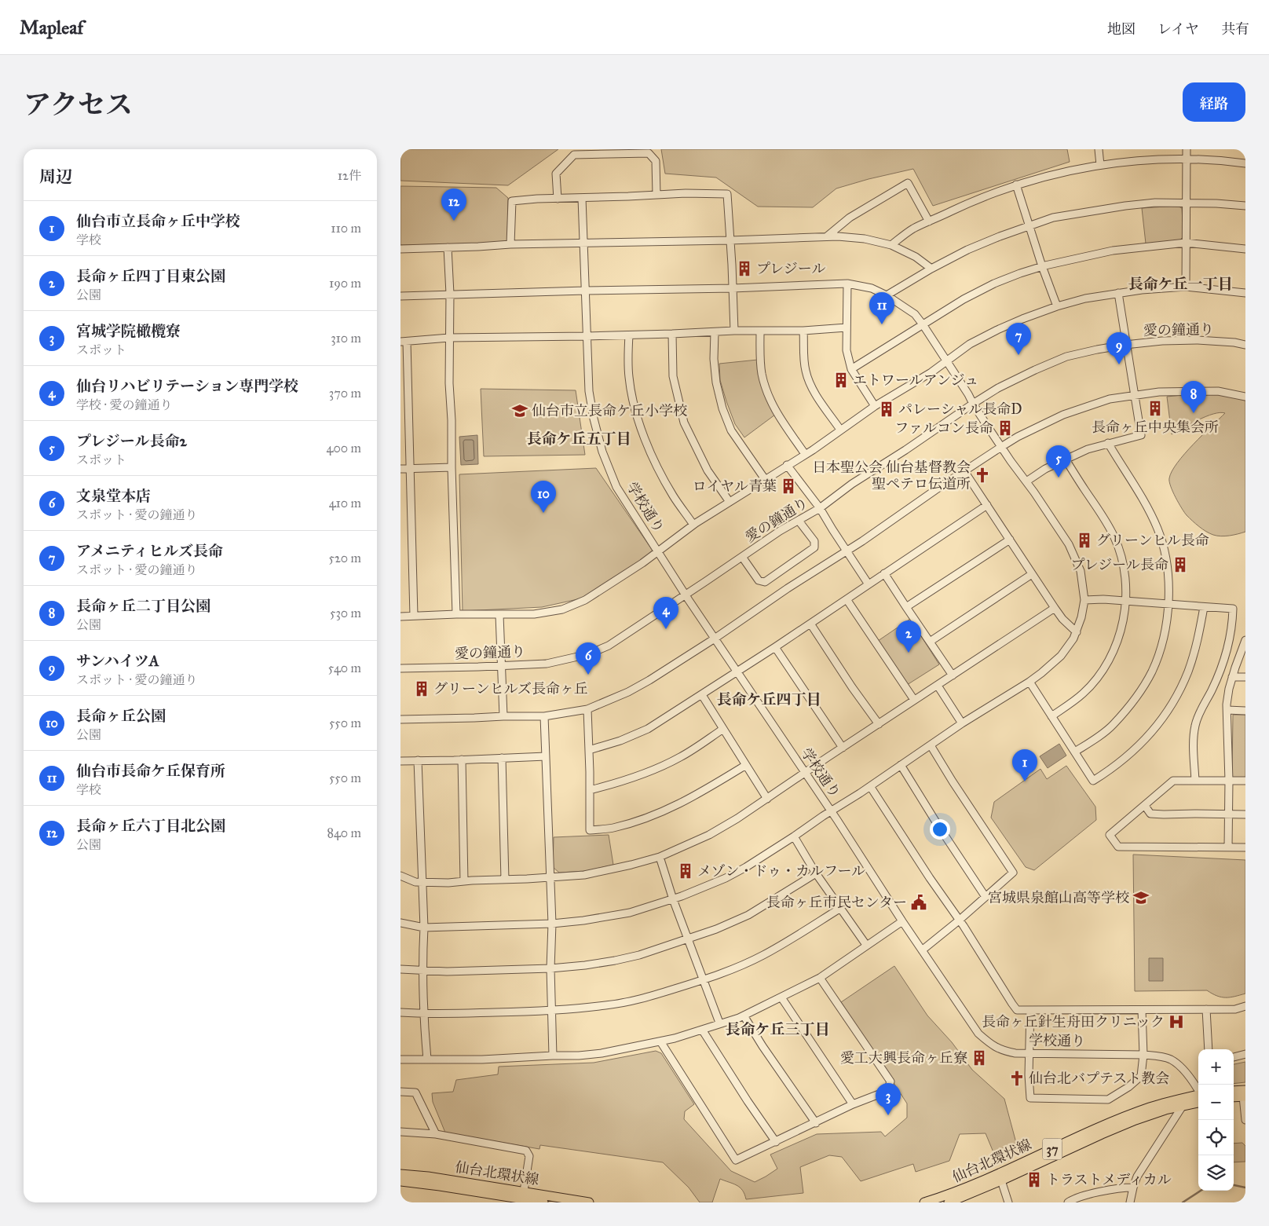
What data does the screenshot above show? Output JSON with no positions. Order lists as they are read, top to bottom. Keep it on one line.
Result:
{"streets":{"main road":["37","仙台北環状線"],"street":["愛の鐘通り","学校通り"]},"crossings":[["愛の鐘通り","学校通り"]],"districts":["長命ケ丘一丁目","長命ケ丘五丁目","長命ケ丘四丁目","長命ケ丘三丁目"],"places":{"building":["プレジール","エトワールアンジュ","長命ヶ丘中央集会所","パレーシャル長命D","ファルコン長命","ロイヤル青葉","グリーンヒル長命","プレジール長命","グリーンヒルズ長命ヶ丘","メゾン・ドゥ・カルフール","愛工大興長命ヶ丘寮","トラストメディカル"],"school or university":["仙台市立長命ケ丘小学校","宮城県泉館山高等学校"],"church":["日本聖公会 仙台基督教会 聖ペテロ伝道所","仙台北バプテスト教会"],"public building":["長命ヶ丘市民センター"],"hospital":["長命ヶ丘針生舟田クリニック"]},"page":{"header":"Mapleaf","nav":["地図","レイヤ","共有"],"title":"アクセス","buttons":"経路","heading":["周辺","12件"],"pins":["12","11","7","9","8","5","10","4","2","6","1","3"],"list":[{"mark":"1","name":"仙台市立長命ヶ丘中学校","note":"学校","value":"110 m"},{"mark":"2","name":"長命ヶ丘四丁目東公園","note":"公園","value":"190 m"},{"mark":"3","name":"宮城学院橄欖寮","note":"スポット","value":"310 m"},{"mark":"4","name":"仙台リハビリテーション専門学校","note":"学校 · 愛の鐘通り","value":"370 m"},{"mark":"5","name":"プレジール長命2","note":"スポット","value":"400 m"},{"mark":"6","name":"文泉堂本店","note":"スポット · 愛の鐘通り","value":"410 m"},{"mark":"7","name":"アメニティヒルズ長命","note":"スポット · 愛の鐘通り","value":"520 m"},{"mark":"8","name":"長命ヶ丘二丁目公園","note":"公園","value":"530 m"},{"mark":"9","name":"サンハイツA","note":"スポット · 愛の鐘通り","value":"540 m"},{"mark":"10","name":"長命ヶ丘公園","note":"公園","value":"550 m"},{"mark":"11","name":"仙台市長命ケ丘保育所","note":"学校","value":"550 m"},{"mark":"12","name":"長命ヶ丘六丁目北公園","note":"公園","value":"840 m"}],"map_buttons":["+","−"]}}
